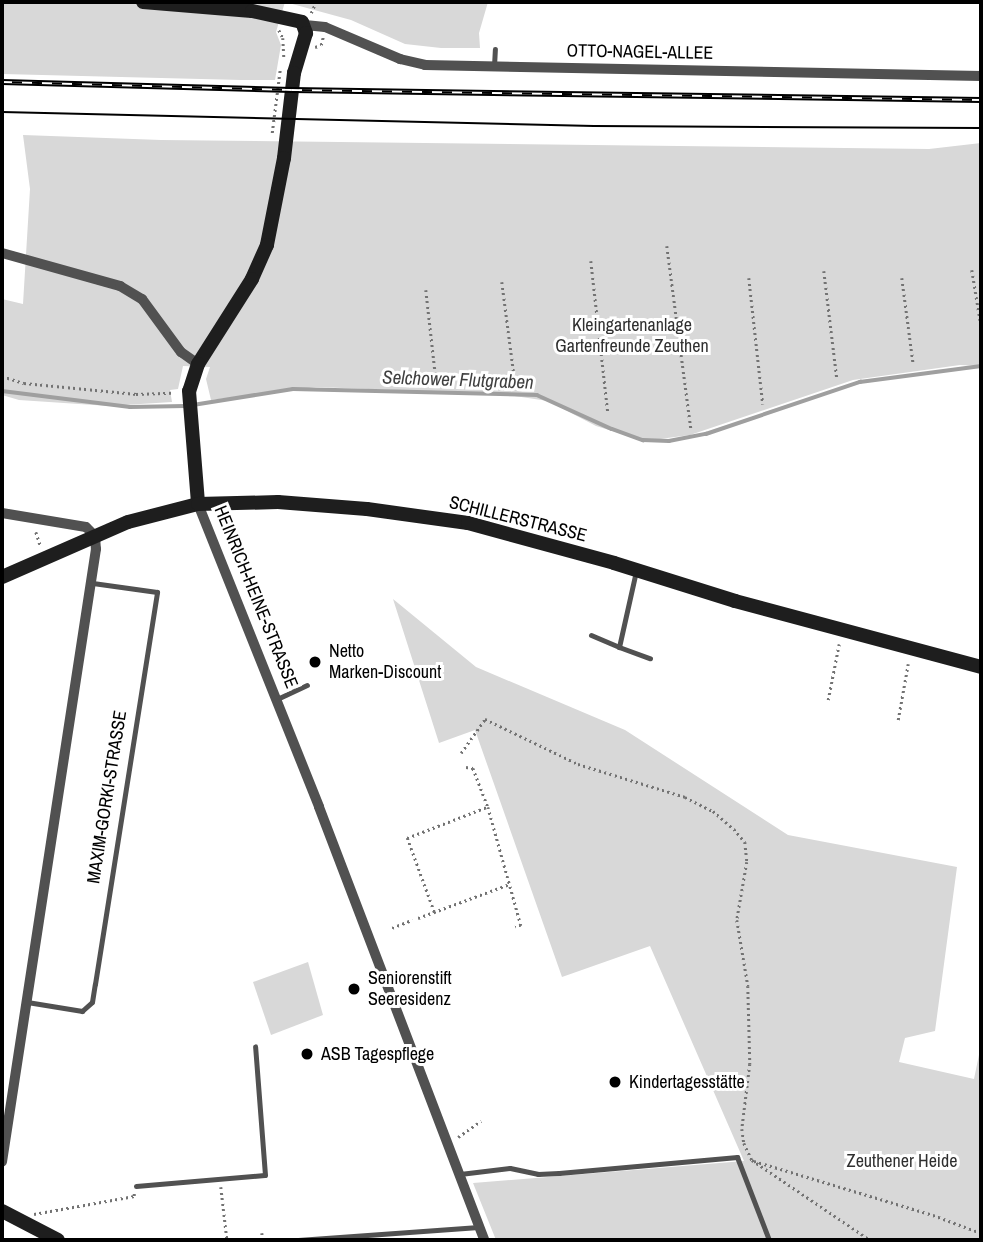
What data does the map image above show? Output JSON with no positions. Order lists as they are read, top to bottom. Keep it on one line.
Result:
{"streets":{"street":["OTTO-NAGEL-ALLEE","SCHILLERSTRASSE","HEINRICH-HEINE-STRASSE"],"lane":["MAXIM-GORKI-STRASSE"]},"crossings":[["OTTO-NAGEL-ALLEE","HEINRICH-HEINE-STRASSE"],["SCHILLERSTRASSE","HEINRICH-HEINE-STRASSE"]],"water":["Selchower Flutgraben"],"parks":["Kleingartenanlage Gartenfreunde Zeuthen","Zeuthener Heide"],"places":["Netto Marken-Discount","Seniorenstift Seeresidenz","ASB Tagespflege","Kindertagesstätte"]}
